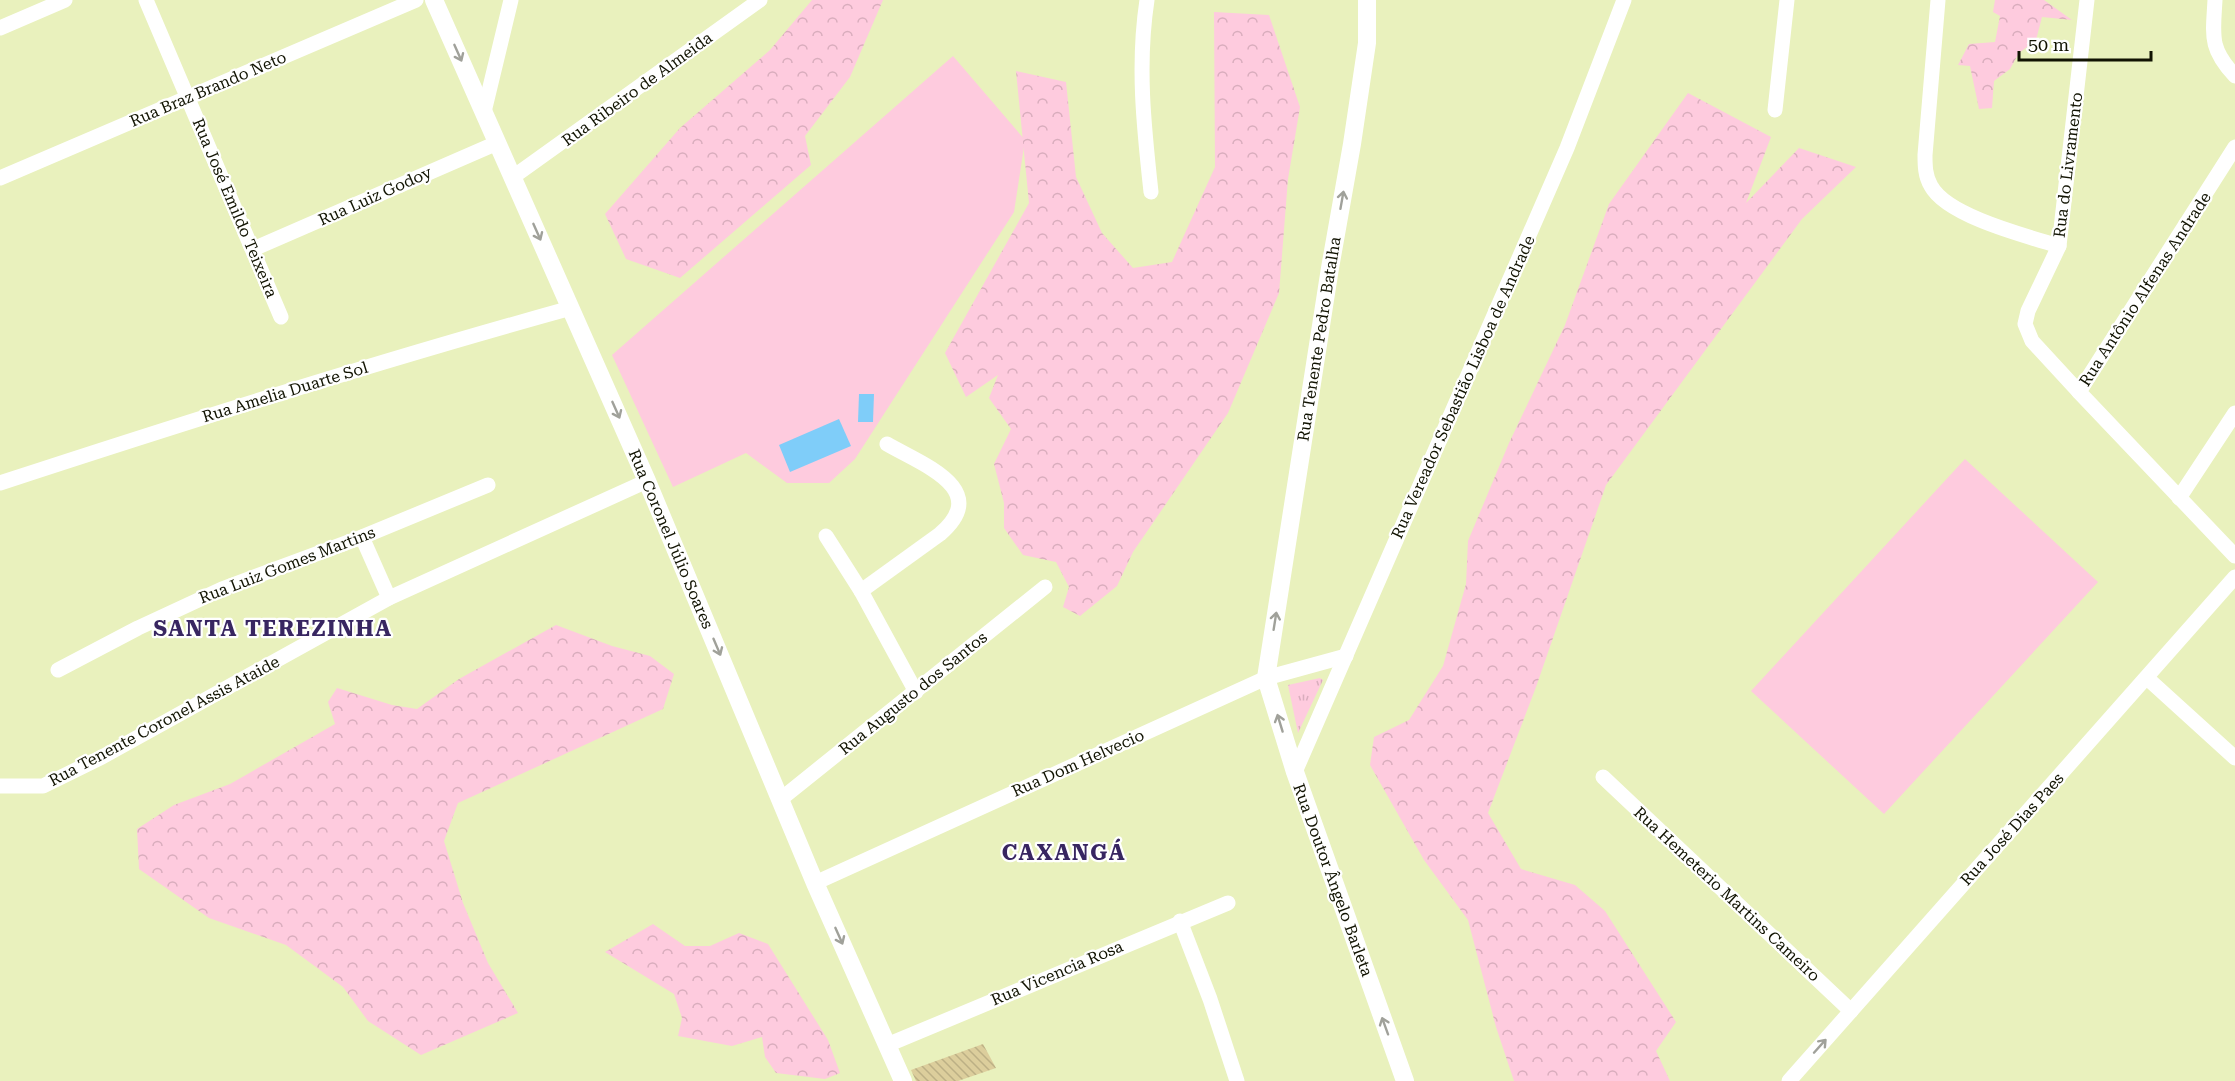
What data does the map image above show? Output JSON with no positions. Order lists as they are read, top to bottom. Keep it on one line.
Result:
{"streets":{"street":["Rua Braz Brando Neto","Rua Ribeiro de Almeida","Rua do Livramento","Rua Luiz Godoy","Rua José Emildo Teixeira","Rua Antônio Alfenas Andrade","Rua Tenente Pedro Batalha","Rua Vereador Sebastião Lisboa de Andrade","Rua Amelia Duarte Sol","Rua Coronel Júlio Soares","Rua Luiz Gomes Martins","Rua Augusto dos Santos","Rua Tenente Coronel Assis Ataide","Rua Dom Helvecio","Rua José Dias Paes","Rua Doutor Ângelo Barleta","Rua Hemeterio Martins Cameiro","Rua Vicencia Rosa"]},"crossings":[["Rua Braz Brando Neto","Rua José Emildo Teixeira"],["Rua Ribeiro de Almeida","Rua Coronel Júlio Soares"],["Rua do Livramento","Rua Antônio Alfenas Andrade"],["Rua Luiz Godoy","Rua José Emildo Teixeira"],["Rua Luiz Godoy","Rua Coronel Júlio Soares"],["Rua Tenente Pedro Batalha","Rua Dom Helvecio"],["Rua Tenente Pedro Batalha","Rua Doutor Ângelo Barleta"],["Rua Vereador Sebastião Lisboa de Andrade","Rua Dom Helvecio"],["Rua Vereador Sebastião Lisboa de Andrade","Rua Doutor Ângelo Barleta"],["Rua Amelia Duarte Sol","Rua Coronel Júlio Soares"],["Rua Coronel Júlio Soares","Rua Augusto dos Santos"],["Rua Coronel Júlio Soares","Rua Tenente Coronel Assis Ataide"],["Rua Coronel Júlio Soares","Rua Dom Helvecio"],["Rua Coronel Júlio Soares","Rua Vicencia Rosa"],["Rua Dom Helvecio","Rua Doutor Ângelo Barleta"],["Rua José Dias Paes","Rua Hemeterio Martins Cameiro"]],"one_way":["Rua Tenente Pedro Batalha","Rua Coronel Júlio Soares"],"districts":["SANTA TEREZINHA","CAXANGÁ"],"scale_bar":"50 m"}
